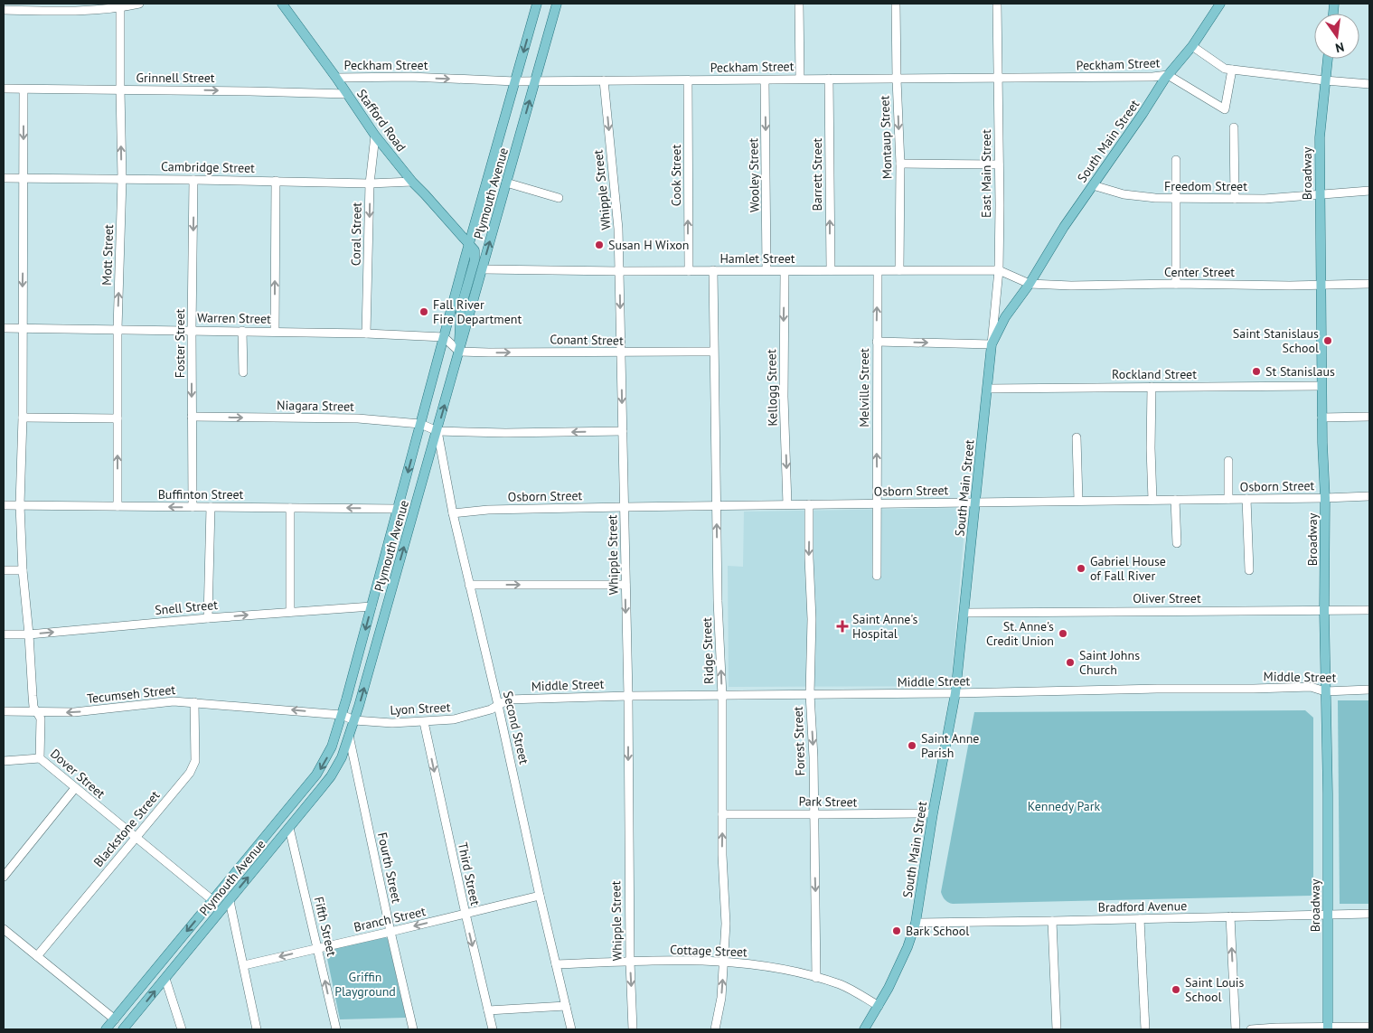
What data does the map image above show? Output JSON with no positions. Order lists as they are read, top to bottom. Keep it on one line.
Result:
{"streets":{"main road":["Stafford Road","South Main Street","Broadway","Plymouth Avenue"],"street":["Peckham Street","Grinnell Street","Montaup Street","Cambridge Street","East Main Street","Barrett Street","Cook Street","Wooley Street","Freedom Street","Whipple Street","Coral Street","Mott Street","Hamlet Street","Center Street","Warren Street","Conant Street","Foster Street","Rockland Street","Kellogg Street","Melville Street","Niagara Street","Osborn Street","Buffinton Street","Oliver Street","Snell Street","Ridge Street","Middle Street","Tecumseh Street","Lyon Street","Second Street","Forest Street","Dover Street","Park Street","Blackstone Street","Fourth Street","Third Street","Bradford Avenue","Branch Street","Fifth Street","Cottage Street"]},"crossings":[["Peckham Street","Stafford Road"],["Peckham Street","Montaup Street"],["Peckham Street","South Main Street"],["Peckham Street","East Main Street"],["Peckham Street","Barrett Street"],["Peckham Street","Cook Street"],["Peckham Street","Wooley Street"],["Peckham Street","Whipple Street"],["Peckham Street","Plymouth Avenue"],["Grinnell Street","Stafford Road"],["Grinnell Street","Mott Street"],["Grinnell Street","Dover Street"],["Stafford Road","Cambridge Street"],["Stafford Road","Plymouth Avenue"],["Stafford Road","Coral Street"],["Montaup Street","Hamlet Street"],["South Main Street","East Main Street"],["South Main Street","Freedom Street"],["South Main Street","Hamlet Street"],["South Main Street","Center Street"],["South Main Street","Rockland Street"],["South Main Street","Osborn Street"],["South Main Street","Oliver Street"],["South Main Street","Middle Street"],["South Main Street","Park Street"],["South Main Street","Bradford Avenue"],["South Main Street","Cottage Street"],["Cambridge Street","Coral Street"],["Cambridge Street","Mott Street"],["Cambridge Street","Foster Street"],["Cambridge Street","Dover Street"],["East Main Street","Hamlet Street"],["Broadway","Freedom Street"],["Broadway","Center Street"],["Broadway","Rockland Street"],["Broadway","Osborn Street"],["Broadway","Oliver Street"],["Broadway","Middle Street"],["Broadway","Bradford Avenue"],["Barrett Street","Hamlet Street"],["Cook Street","Hamlet Street"],["Wooley Street","Hamlet Street"],["Whipple Street","Hamlet Street"],["Whipple Street","Conant Street"],["Whipple Street","Osborn Street"],["Whipple Street","Middle Street"],["Whipple Street","Cottage Street"],["Plymouth Avenue","Hamlet Street"],["Plymouth Avenue","Warren Street"],["Plymouth Avenue","Conant Street"],["Plymouth Avenue","Niagara Street"],["Plymouth Avenue","Buffinton Street"],["Plymouth Avenue","Snell Street"],["Plymouth Avenue","Tecumseh Street"],["Plymouth Avenue","Lyon Street"],["Plymouth Avenue","Second Street"],["Plymouth Avenue","Dover Street"],["Plymouth Avenue","Fourth Street"],["Plymouth Avenue","Fifth Street"],["Coral Street","Warren Street"],["Mott Street","Warren Street"],["Mott Street","Buffinton Street"],["Hamlet Street","Center Street"],["Hamlet Street","Kellogg Street"],["Hamlet Street","Melville Street"],["Hamlet Street","Ridge Street"],["Warren Street","Foster Street"],["Warren Street","Dover Street"],["Conant Street","Ridge Street"],["Foster Street","Niagara Street"],["Foster Street","Buffinton Street"],["Kellogg Street","Osborn Street"],["Melville Street","Osborn Street"],["Niagara Street","Second Street"],["Osborn Street","Ridge Street"],["Osborn Street","Second Street"],["Osborn Street","Forest Street"],["Buffinton Street","Dover Street"],["Snell Street","Dover Street"],["Ridge Street","Middle Street"],["Ridge Street","Park Street"],["Ridge Street","Cottage Street"],["Middle Street","Lyon Street"],["Middle Street","Second Street"],["Middle Street","Forest Street"],["Tecumseh Street","Lyon Street"],["Tecumseh Street","Dover Street"],["Tecumseh Street","Blackstone Street"],["Lyon Street","Second Street"],["Lyon Street","Third Street"],["Second Street","Branch Street"],["Second Street","Cottage Street"],["Forest Street","Park Street"],["Forest Street","Cottage Street"],["Dover Street","Blackstone Street"],["Fourth Street","Branch Street"],["Third Street","Branch Street"],["Branch Street","Fifth Street"]],"one_way":["Grinnell Street","Barrett Street","Cook Street","Wooley Street","Whipple Street","Coral Street","Mott Street","Conant Street","Foster Street","Kellogg Street","Melville Street","Niagara Street","Buffinton Street","Snell Street","Ridge Street","Tecumseh Street","Forest Street","Third Street","Branch Street","Fifth Street"],"parks":["Kennedy Park","Griffin Playground"],"places":{"other":["Susan H Wixon","Fall River Fire Department","Saint Stanislaus School","St Stanislaus","Gabriel House of Fall River","St. Anne's Credit Union","Saint Johns Church","Saint Anne Parish","Bark School","Saint Louis School"],"health":["Saint Anne's Hospital"]},"north":"bottom"}
